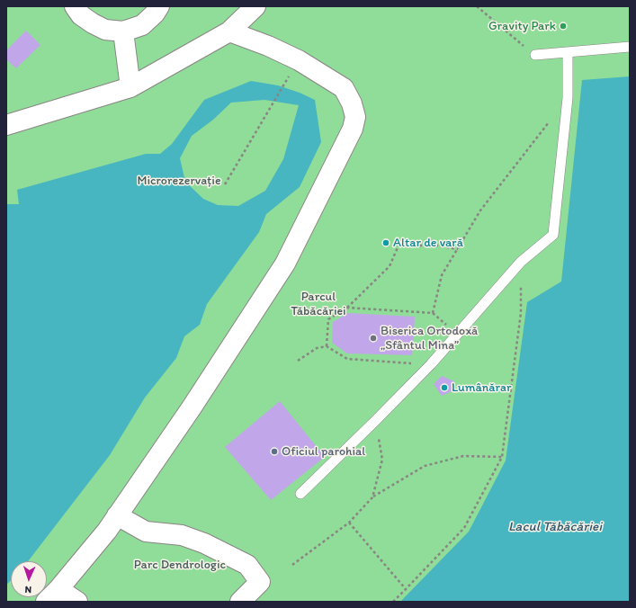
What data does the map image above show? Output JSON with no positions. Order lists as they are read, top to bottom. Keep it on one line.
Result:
{"water":["Lacul Tăbăcăriei"],"parks":["Microrezervație","Parcul Tăbăcăriei","Parc Dendrologic"],"places":["Gravity Park","Altar de vară","Biserica Ortodoxă „Sfântul Mina”","Lumânărar","Oficiul parohial"],"north":"bottom"}
